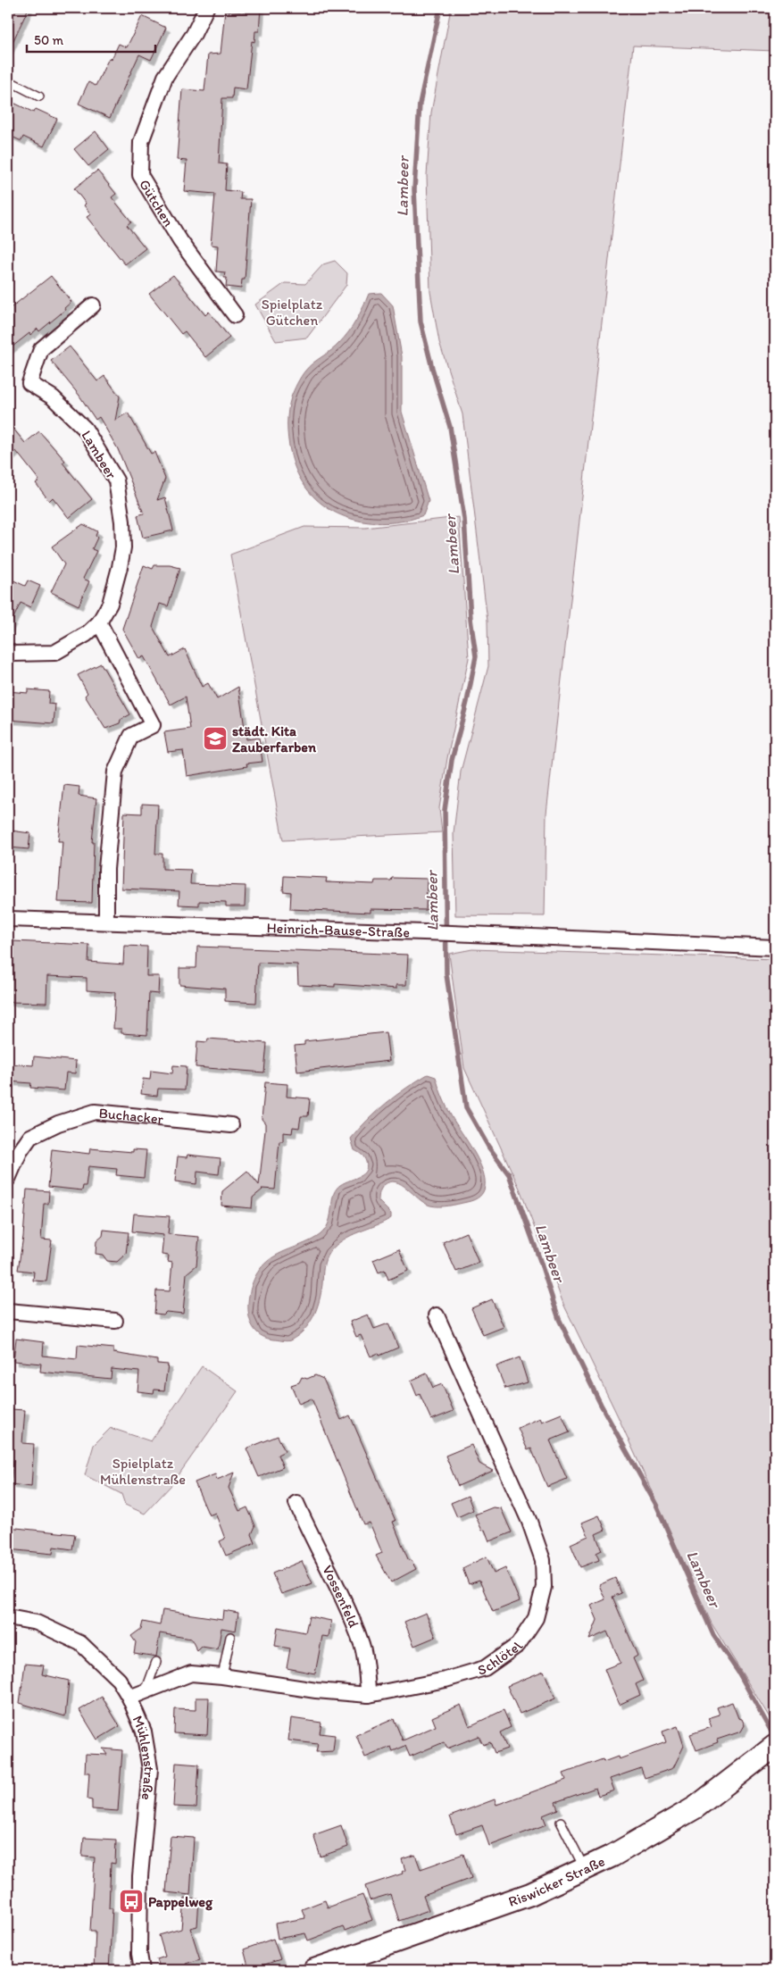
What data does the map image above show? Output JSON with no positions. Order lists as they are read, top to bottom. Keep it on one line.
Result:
{"streets":{"street":["Gütchen","Lambeer","Heinrich-Bause-Straße","Buchacker","Vossenfeld","Schlötel","Mühlenstraße","Riswicker Straße"]},"crossings":[["Vossenfeld","Schlötel"],["Schlötel","Mühlenstraße"]],"water":["Lambeer"],"parks":["Spielplatz Gütchen","Spielplatz Mühlenstraße"],"places":{"school or university":["städt. Kita Zauberfarben"],"bus stop":["Pappelweg"]},"scale_bar":"50 m"}
